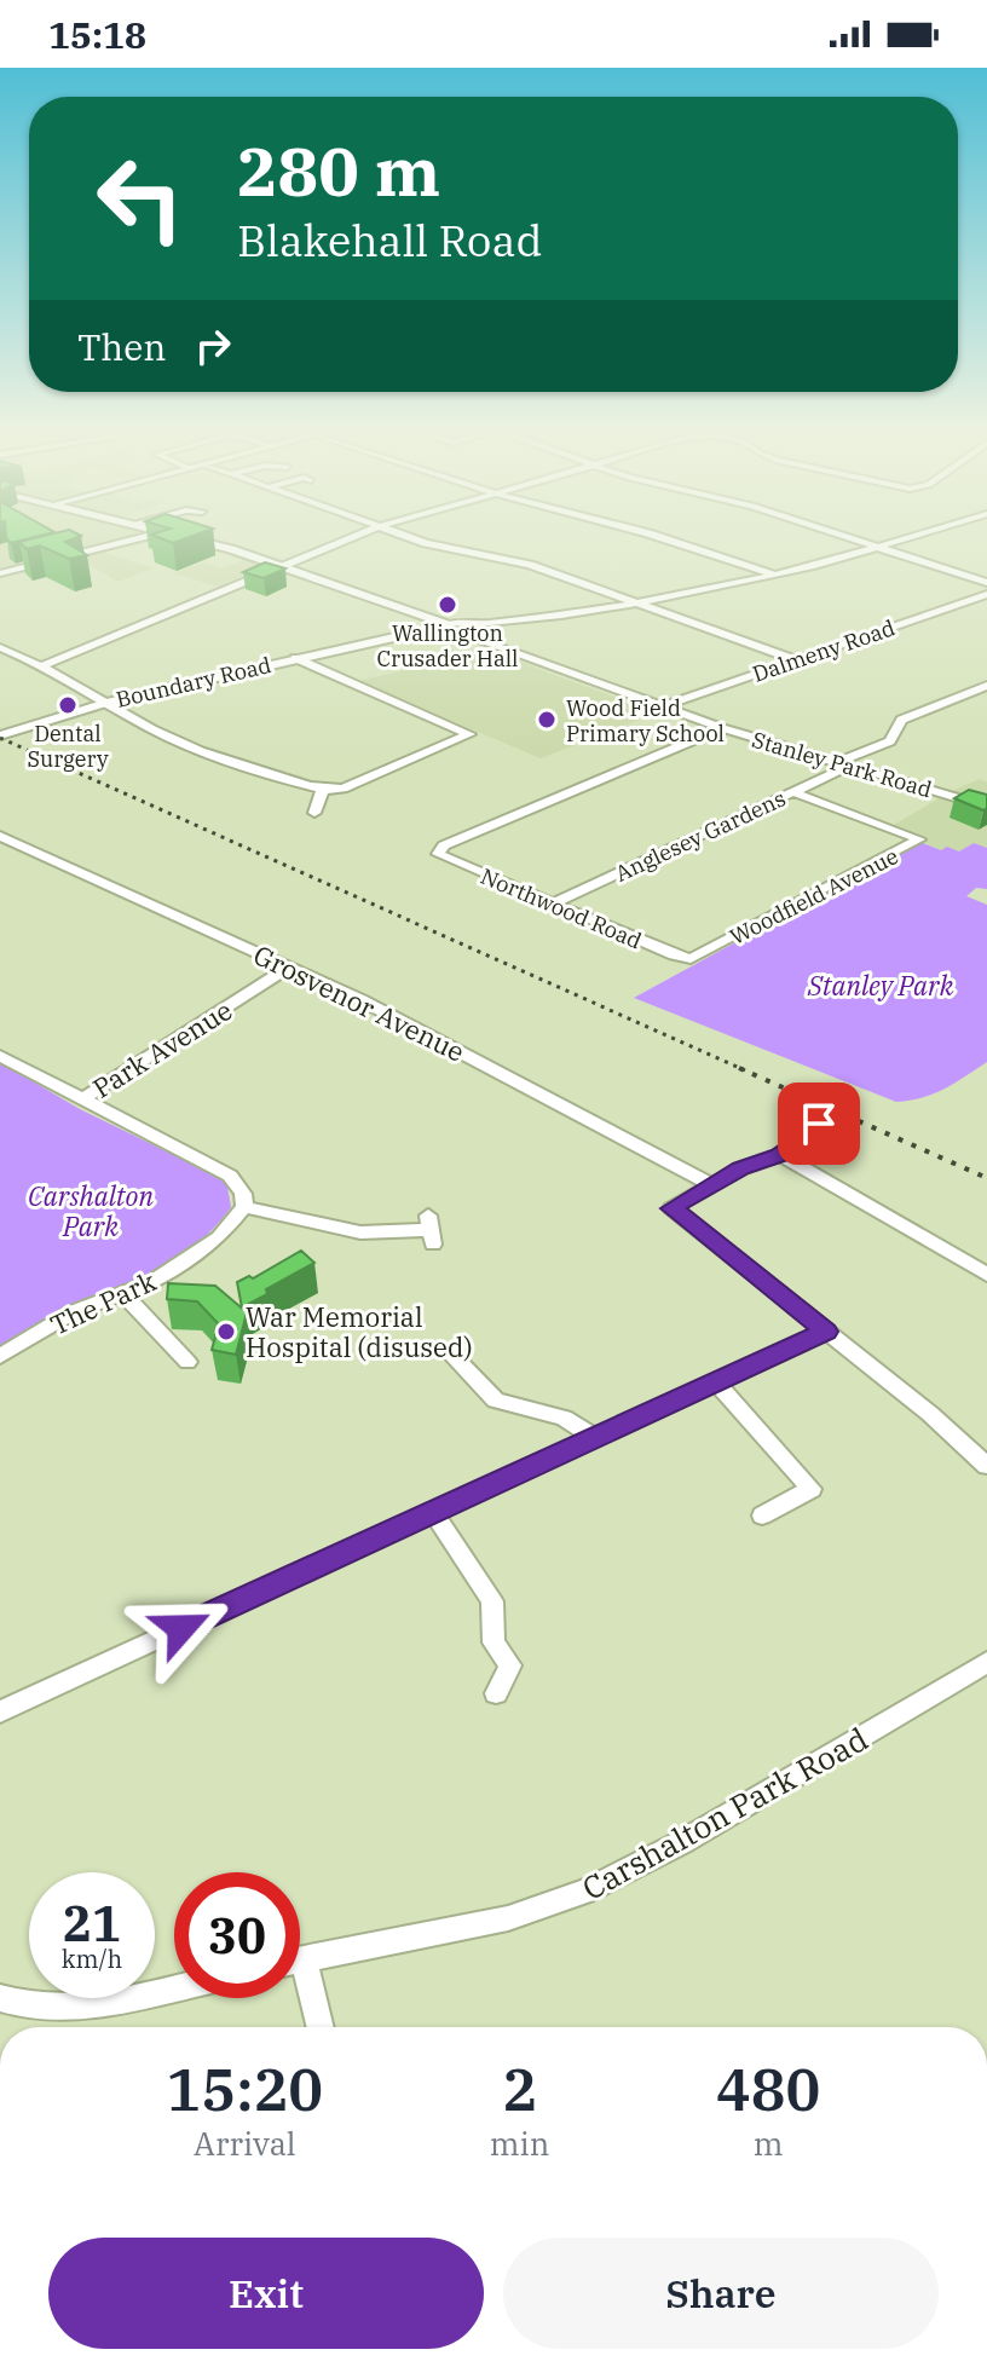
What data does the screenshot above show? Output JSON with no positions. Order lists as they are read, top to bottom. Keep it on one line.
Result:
{"streets":{"main road":["Boundary Road","Stanley Park Road"],"street":["Dalmeny Road","Anglesey Gardens","Woodfield Avenue","Northwood Road","Grosvenor Avenue","Park Avenue","The Park","Carshalton Park Road"]},"crossings":[["Dalmeny Road","Stanley Park Road"],["Boundary Road","Stanley Park Road"],["Stanley Park Road","Anglesey Gardens"],["Stanley Park Road","Northwood Road"],["Anglesey Gardens","Woodfield Avenue"],["Anglesey Gardens","Northwood Road"],["Woodfield Avenue","Northwood Road"],["Grosvenor Avenue","Park Avenue"]],"parks":["Stanley Park","Carshalton Park"],"places":["Wallington Crusader Hall","Dental Surgery","Wood Field Primary School","War Memorial Hospital (disused)"],"page":{"status":"15:18","turn":["280 m","Blakehall Road"],"then":"Then","speed":"21 km/h","limit":"30","eta":["15:20","Arrival","2","min","480","m"],"buttons":["Exit","Share"]}}
